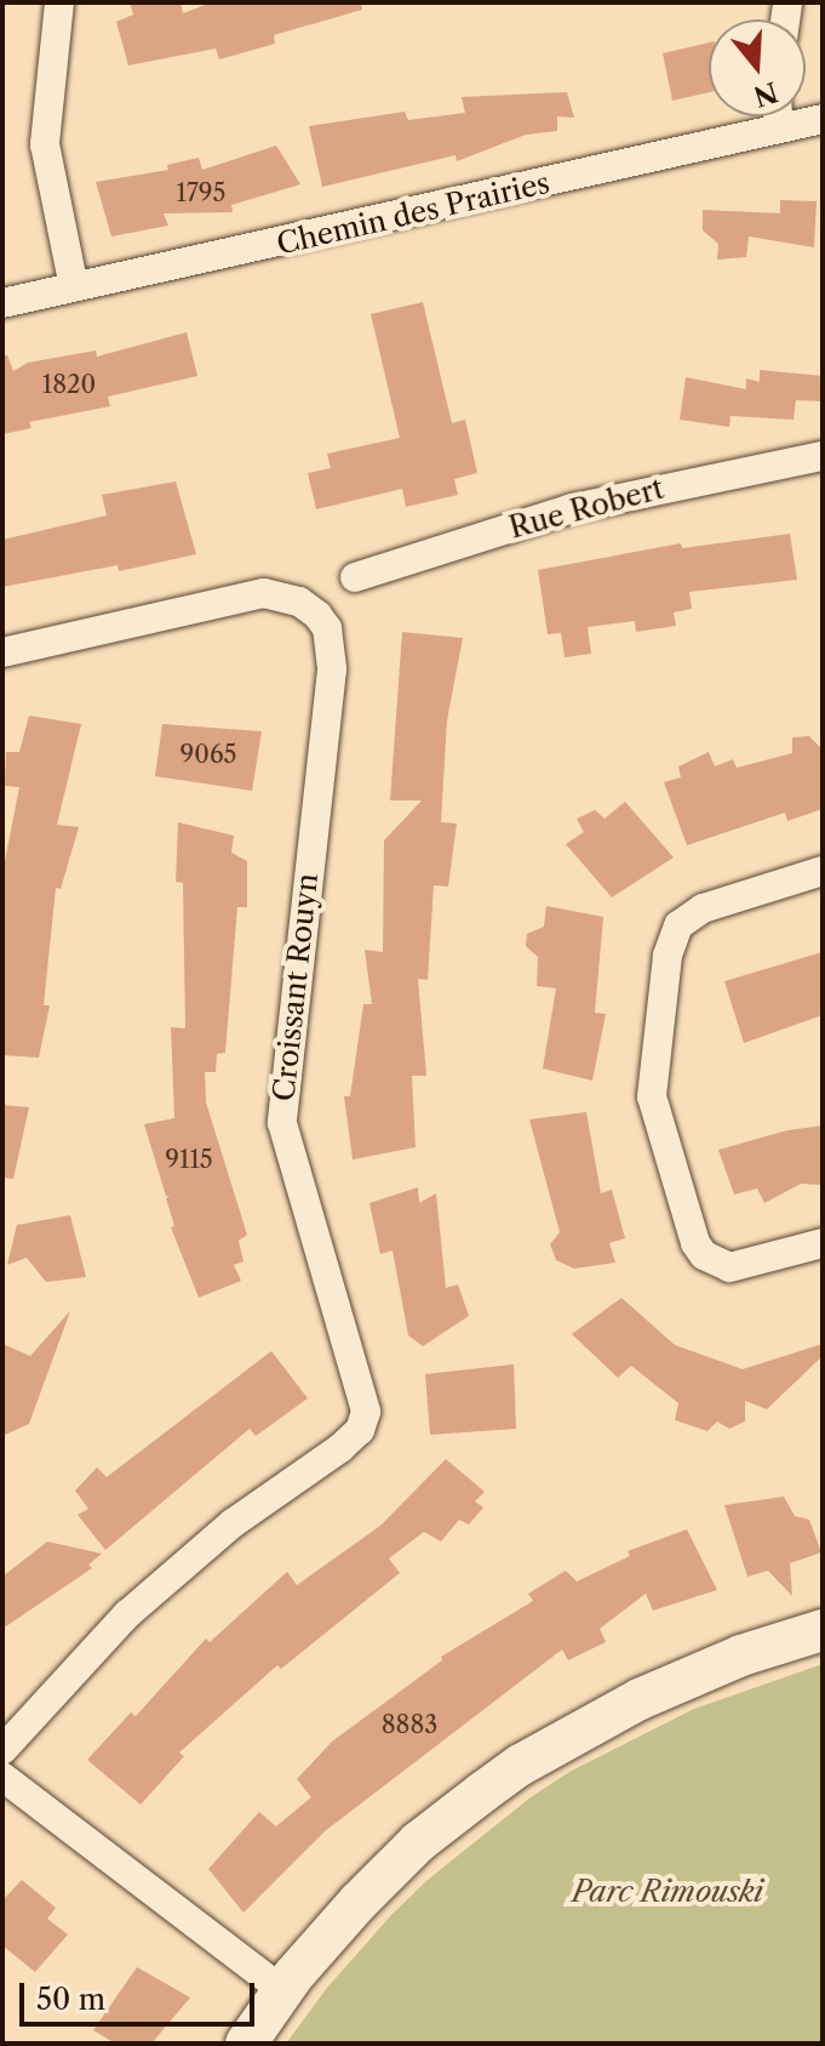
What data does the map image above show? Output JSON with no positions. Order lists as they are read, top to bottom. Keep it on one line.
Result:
{"streets":{"street":["Chemin des Prairies","Rue Robert","Croissant Rouyn"]},"parks":["Parc Rimouski"],"house_numbers":["1795","1820","9065","9115","8883"],"scale_bar":"50 m","north":"bottom"}
